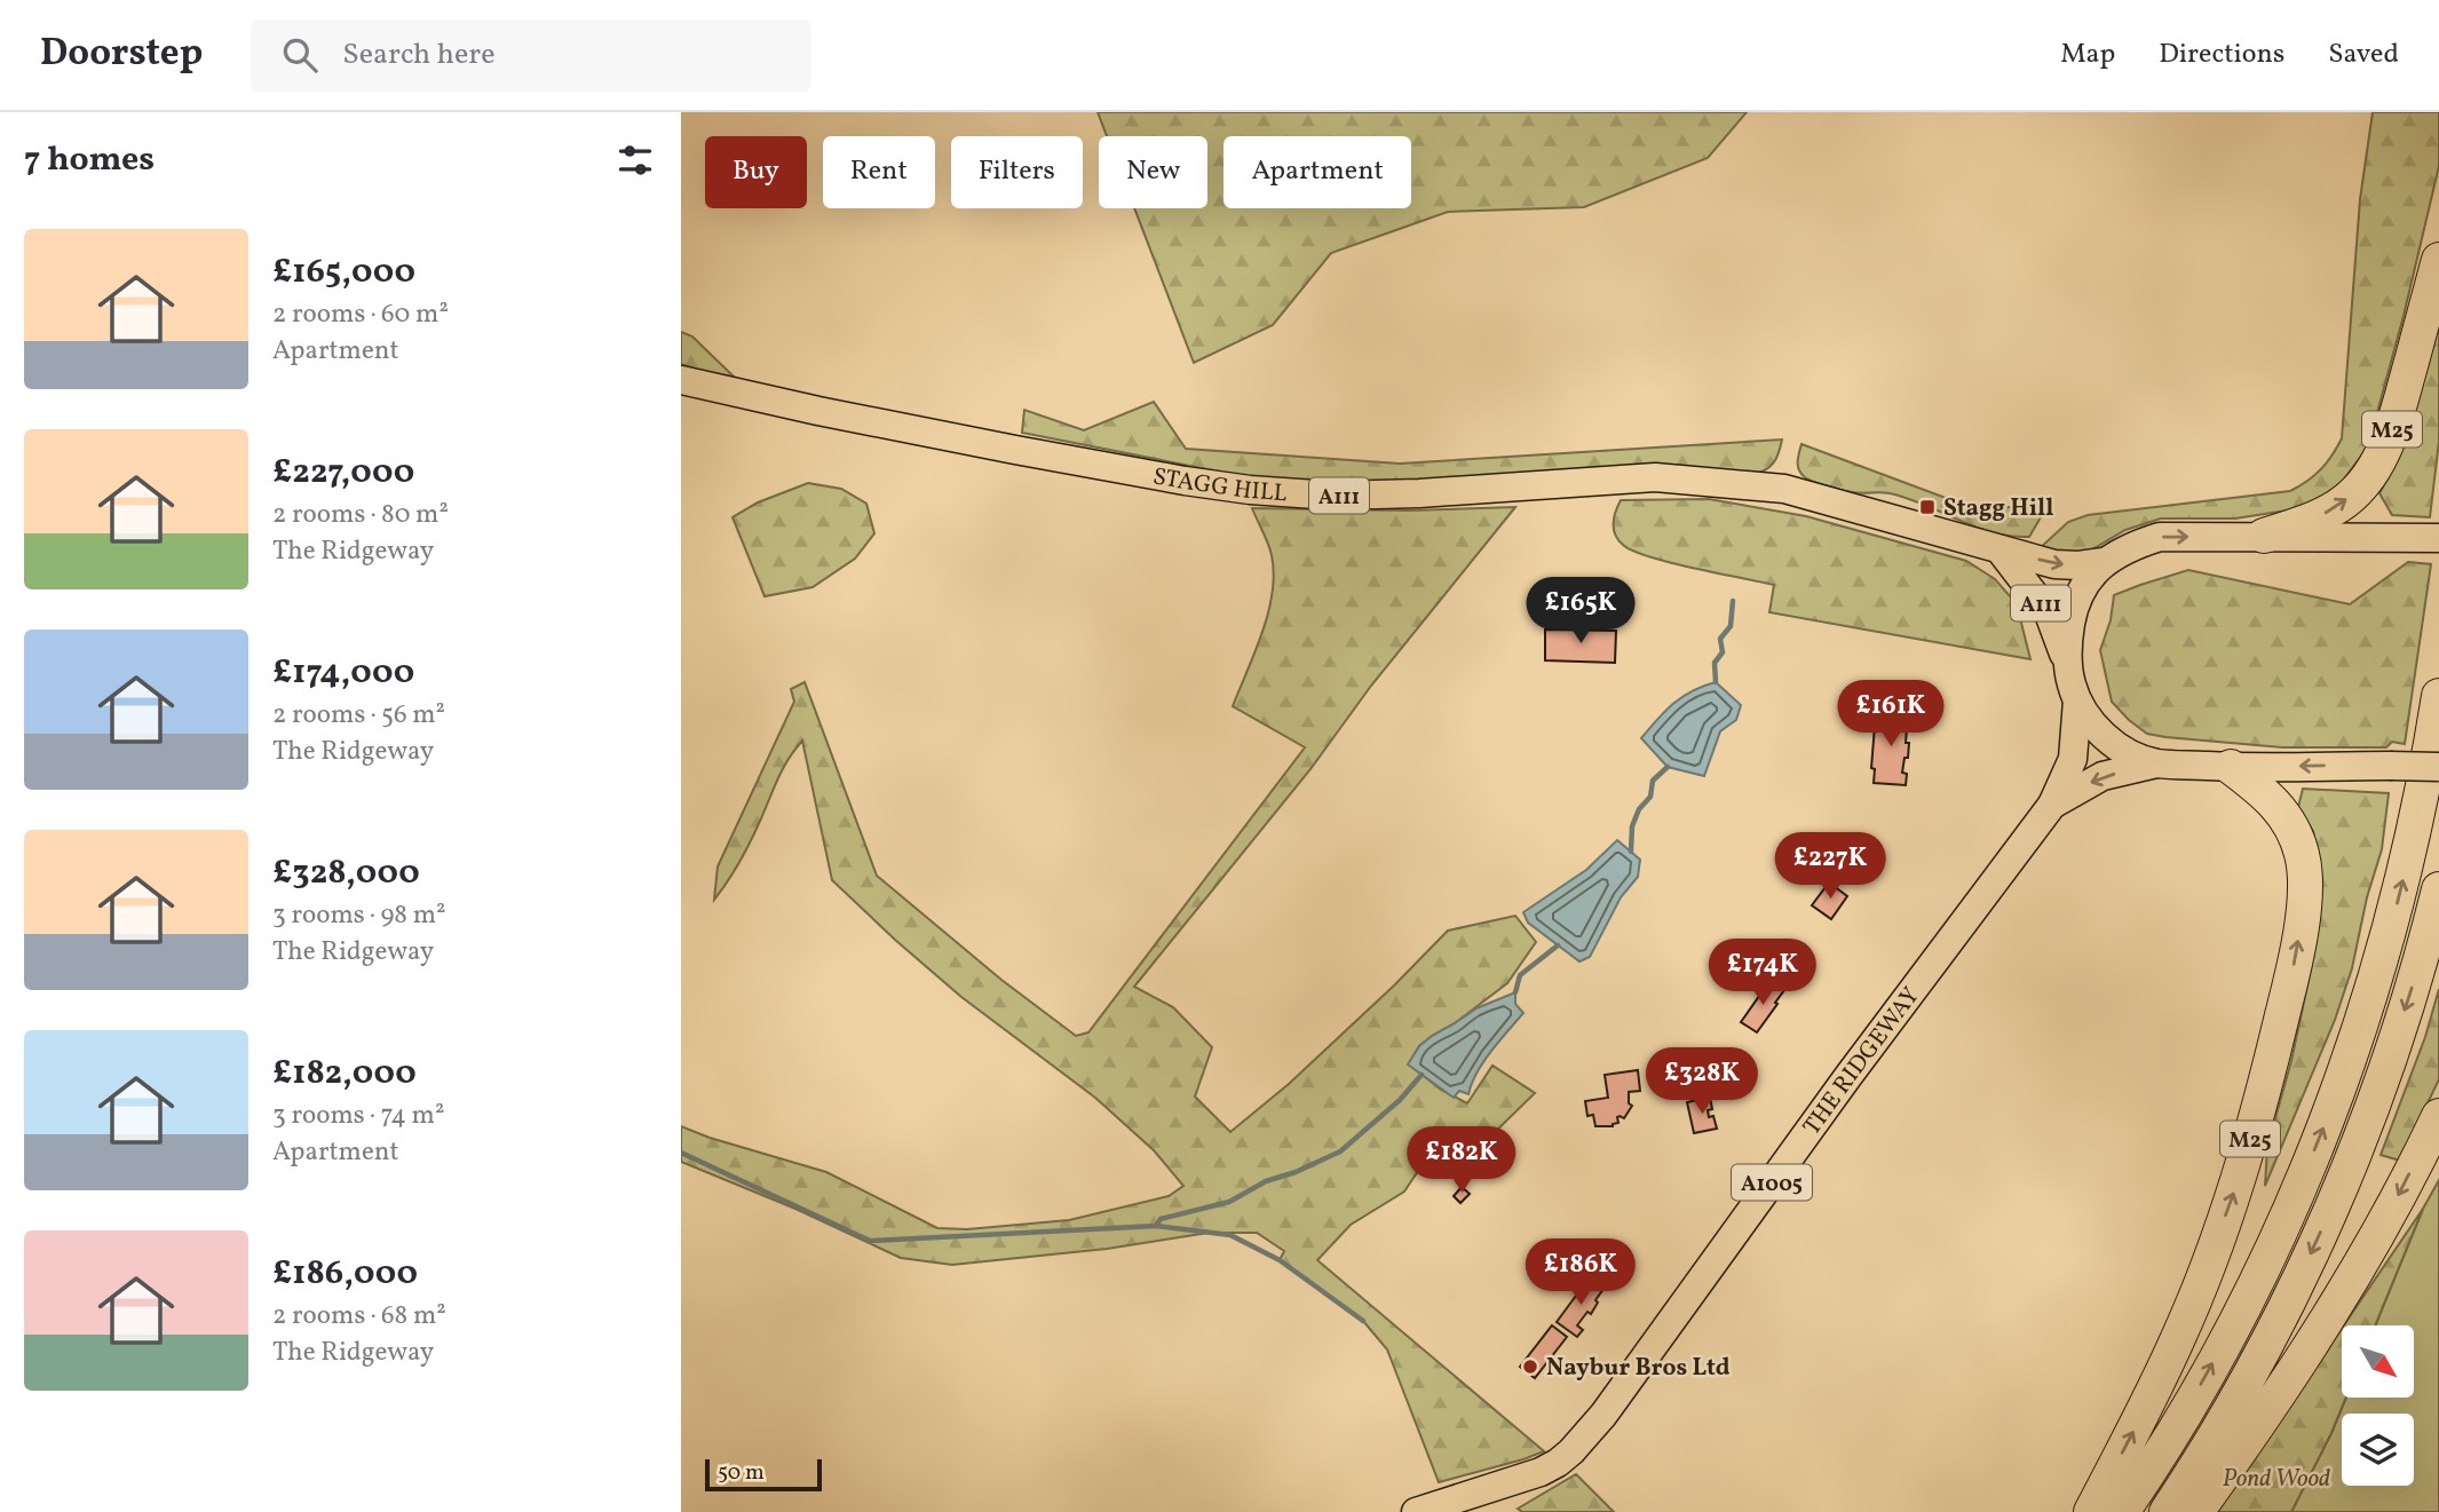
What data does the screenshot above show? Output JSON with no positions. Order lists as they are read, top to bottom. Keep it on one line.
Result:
{"streets":{"highway":["M25"],"main road":["STAGG HILL","A111","THE RIDGEWAY","A1005"]},"crossings":[["STAGG HILL","A111"]],"parks":["Pond Wood"],"places":{"transit":["Stagg Hill"],"other":["Naybur Bros Ltd"]},"scale_bar":"50 m","north":"bottom right","page":{"header":"Doorstep","search":"Search here","nav":["Map","Directions","Saved"],"heading":"7 homes","chip":["Buy","Rent","Filters","New","Apartment"],"list":[{"name":"£165,000","note":"2 rooms · 60 m² · Apartment"},{"name":"£227,000","note":"2 rooms · 80 m² · The Ridgeway"},{"name":"£174,000","note":"2 rooms · 56 m² · The Ridgeway"},{"name":"£328,000","note":"3 rooms · 98 m² · The Ridgeway"},{"name":"£182,000","note":"3 rooms · 74 m² · Apartment"},{"name":"£186,000","note":"2 rooms · 68 m² · The Ridgeway"}],"price":["£165K","£161K","£227K","£174K","£328K","£182K","£186K"],"scale":"50 m"}}
